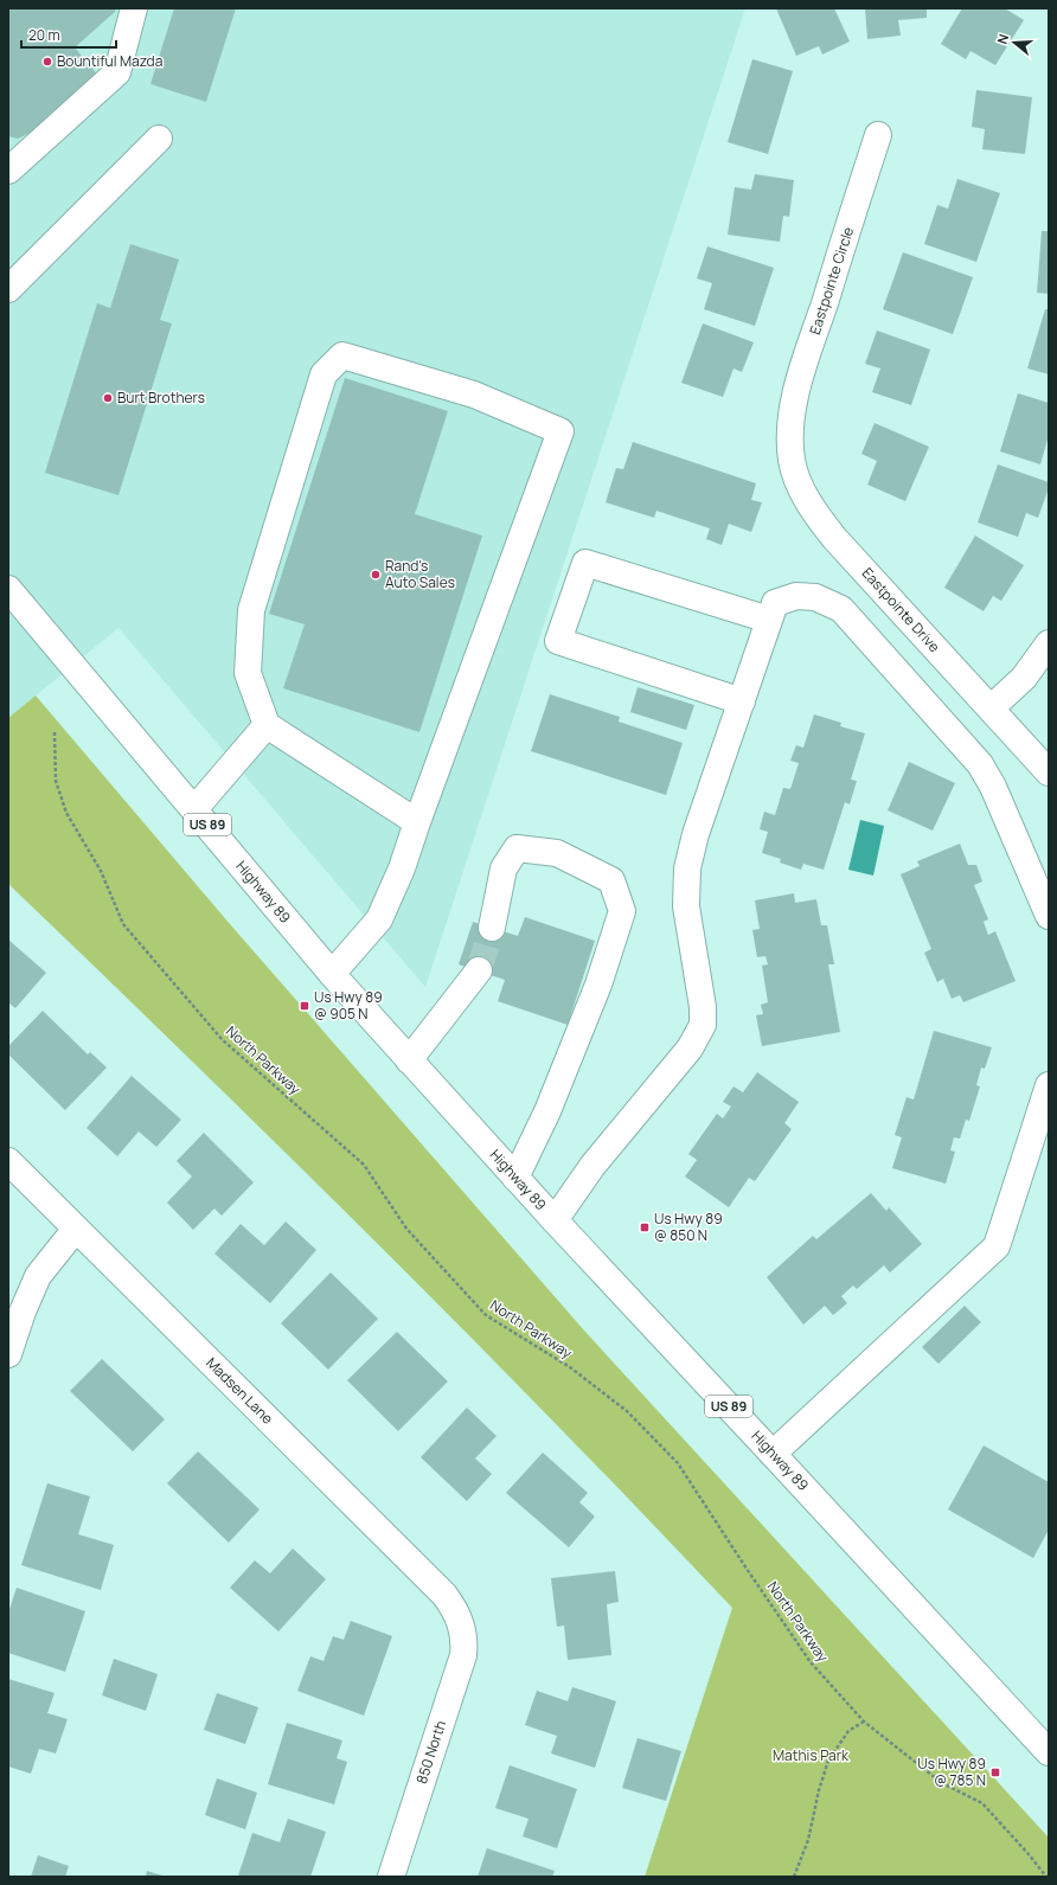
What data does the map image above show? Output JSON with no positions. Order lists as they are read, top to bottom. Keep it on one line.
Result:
{"streets":{"street":["Eastpointe Circle","Eastpointe Drive","US 89","Highway 89","Madsen Lane","850 North"],"path":["North Parkway"]},"crossings":[["Eastpointe Circle","Eastpointe Drive"],["Madsen Lane","850 North"]],"parks":["Mathis Park"],"places":{"other":["Bountiful Mazda","Burt Brothers","Rand's Auto Sales"],"transit":["Us Hwy 89 @ 905 N","Us Hwy 89 @ 850 N","Us Hwy 89 @ 785 N"]},"scale_bar":"20 m","north":"left"}
